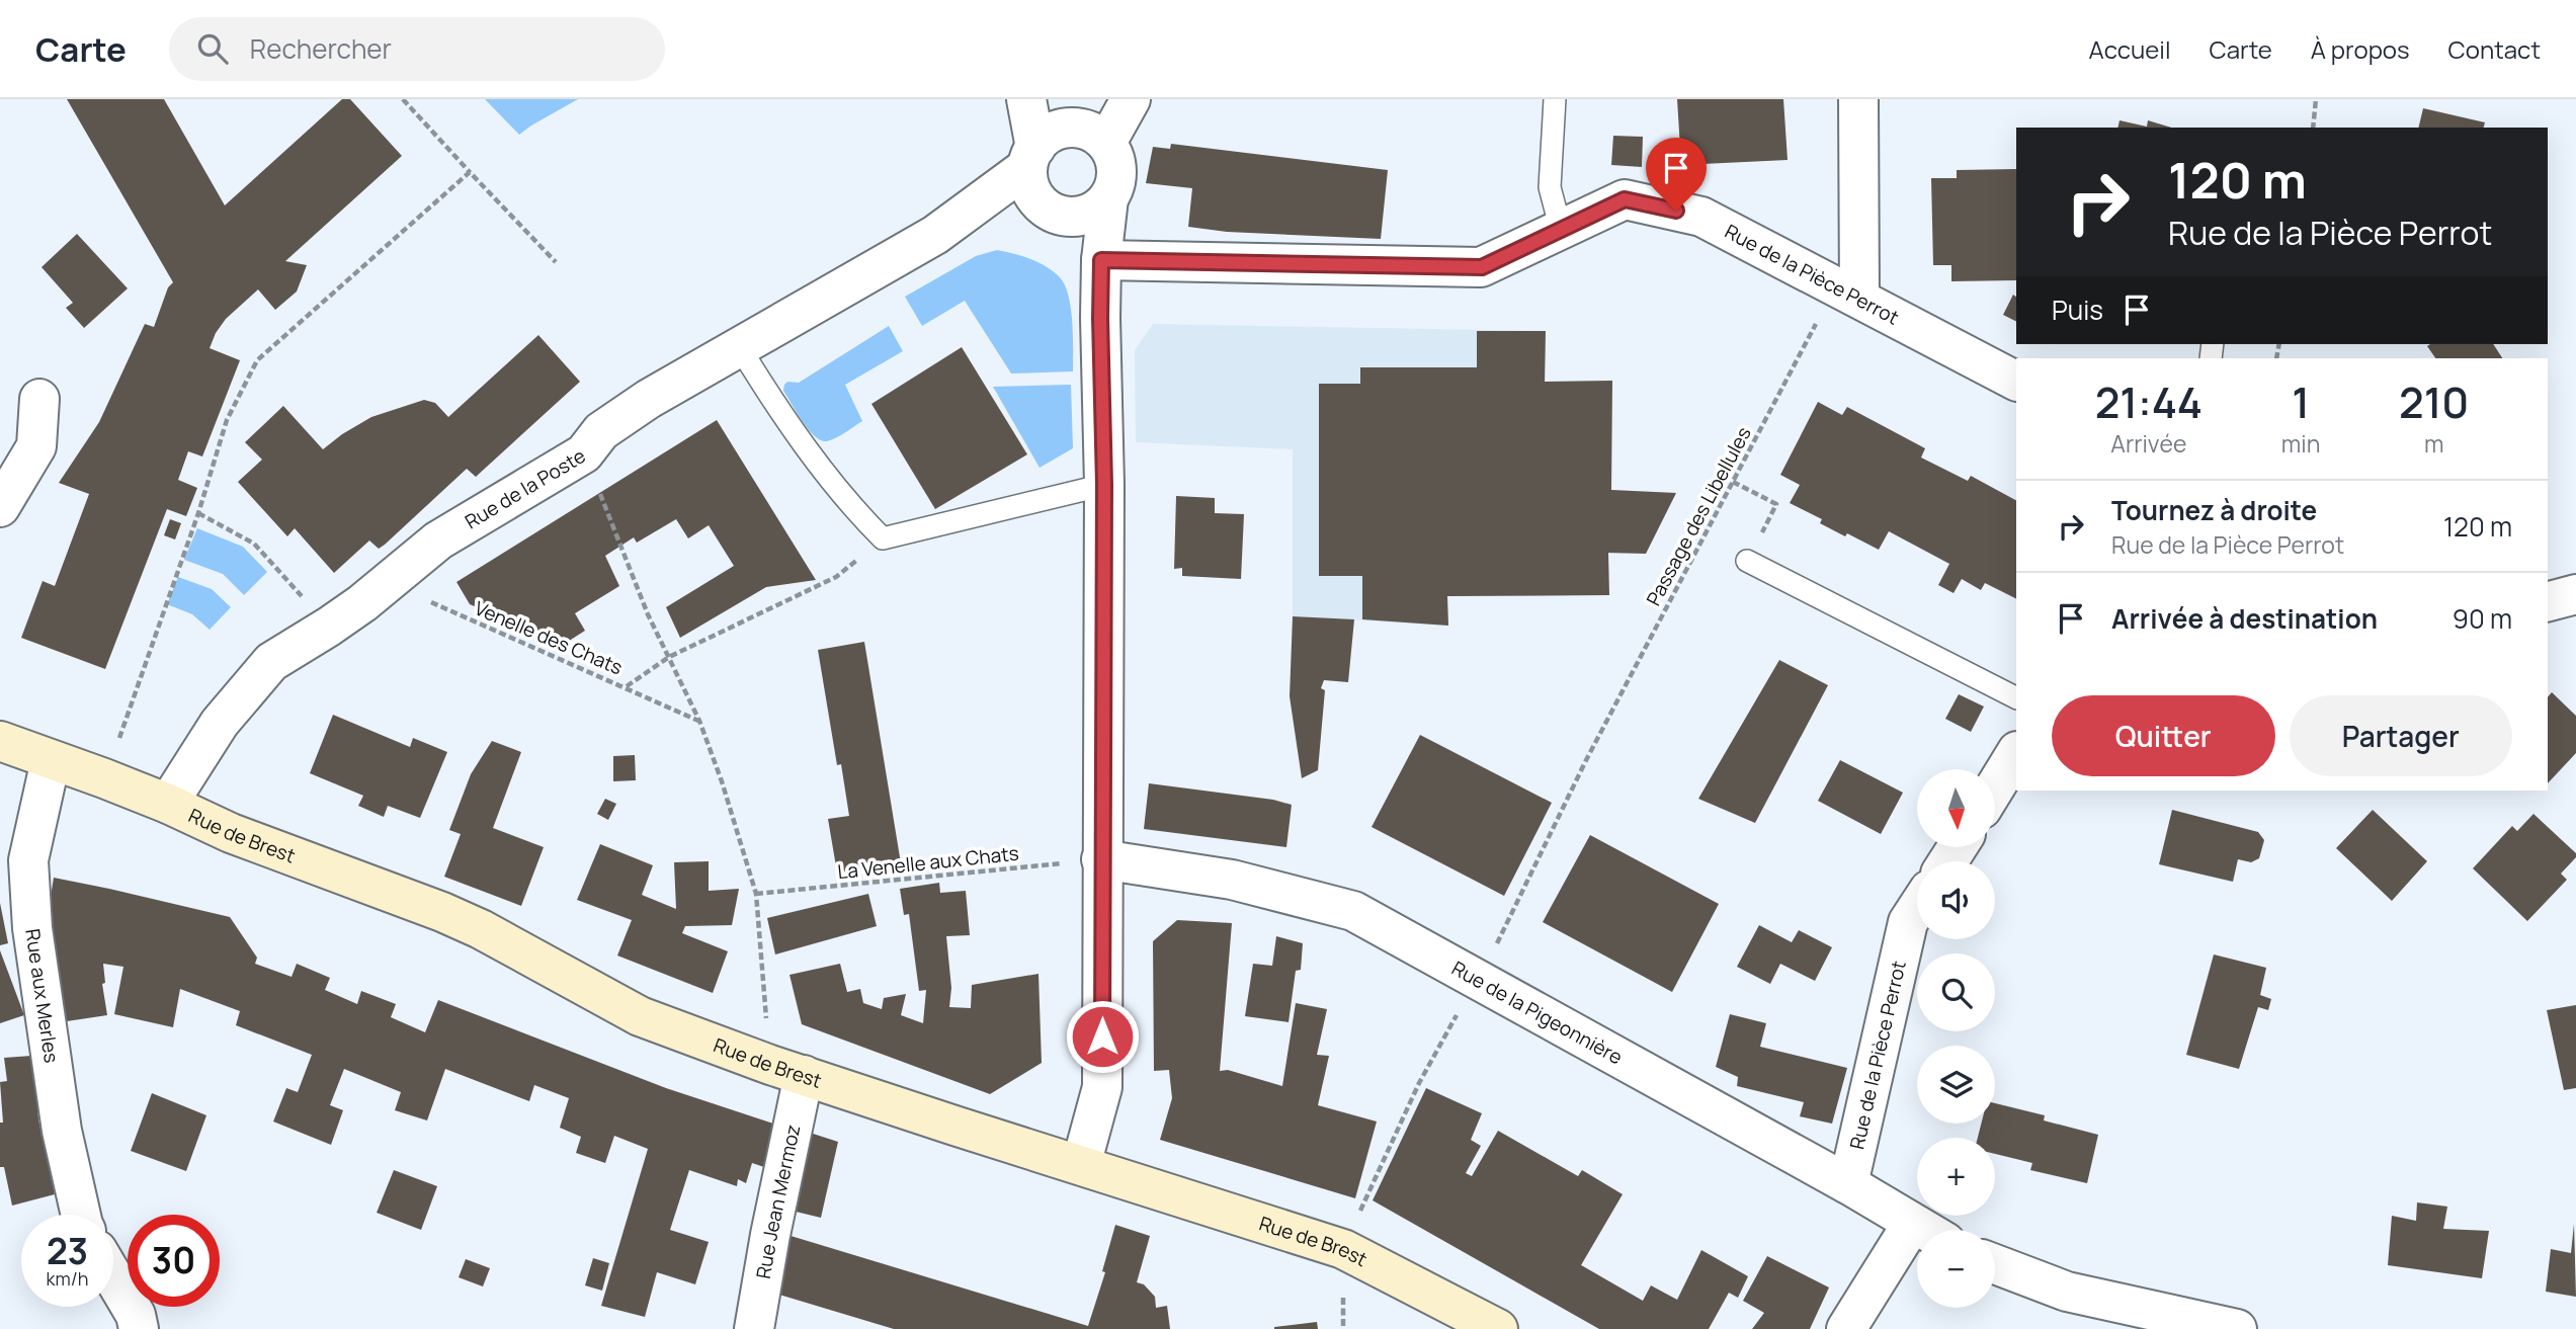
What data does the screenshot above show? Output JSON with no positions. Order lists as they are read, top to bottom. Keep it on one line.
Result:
{"streets":{"main road":["Rue de Brest"],"street":["Rue de la Pièce Perrot","Rue de la Poste","Rue aux Merles","Rue de la Pigeonnière","Rue Jean Mermoz"],"path":["Passage des Libellules","Venelle des Chats","La Venelle aux Chats"]},"crossings":[["Rue de la Pièce Perrot","Passage des Libellules"],["Rue de la Pièce Perrot","Rue de la Pigeonnière"],["Rue de la Poste","Venelle des Chats"],["Rue de la Poste","Rue de Brest"],["Rue de Brest","Rue aux Merles"],["Rue de Brest","Rue Jean Mermoz"],["La Venelle aux Chats","Rue de la Pigeonnière"]],"north":"bottom","page":{"header":"Carte","search":"Rechercher","nav":["Accueil","Carte","À propos","Contact"],"turn":["120 m","Rue de la Pièce Perrot"],"then":"Puis","eta":["21:44","Arrivée","1","min","210","m"],"list":[{"name":"Tournez à droite","note":"Rue de la Pièce Perrot","value":"120 m"},{"name":"Arrivée à destination","value":"90 m"}],"buttons":["Quitter","Partager"],"map_buttons":["+","−"],"speed":"23 km/h","limit":"30"}}
